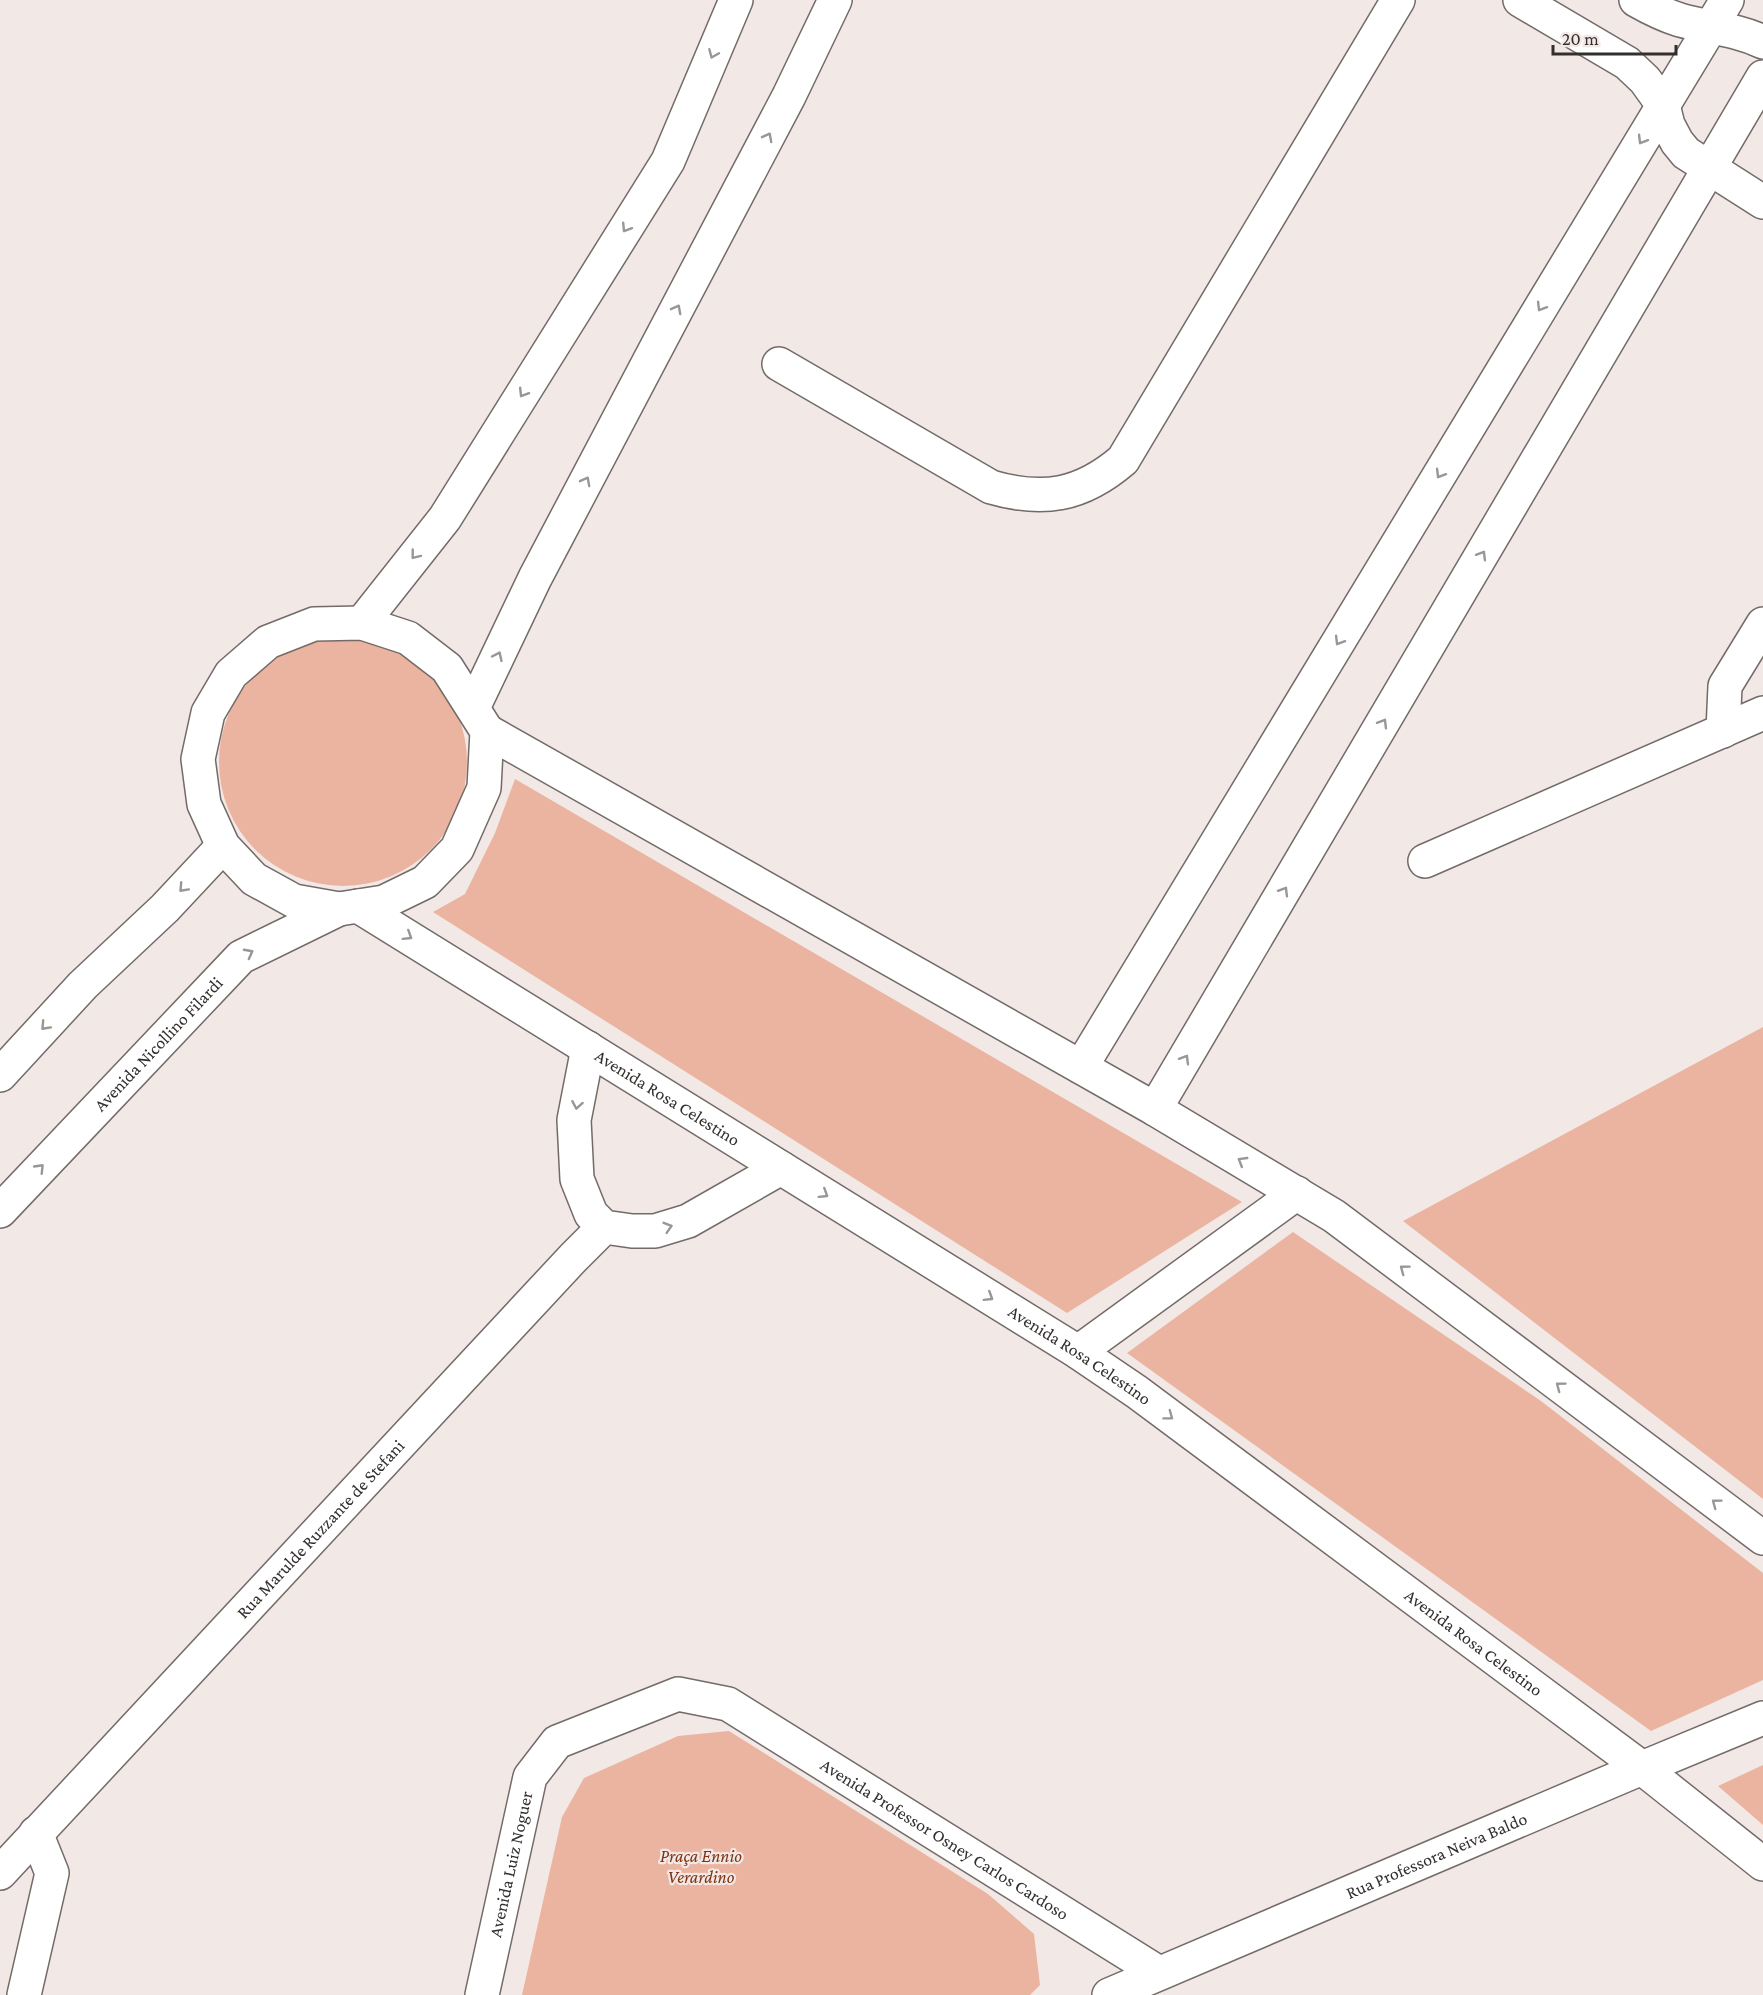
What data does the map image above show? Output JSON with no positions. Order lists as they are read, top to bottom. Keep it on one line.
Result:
{"streets":{"street":["Avenida Nicollino Filardi","Avenida Rosa Celestino","Rua Marulde Ruzzante de Stefani","Avenida Professor Osney Carlos Cardoso","Rua Professora Neiva Baldo","Avenida Luiz Noguer"]},"crossings":[["Avenida Nicollino Filardi","Avenida Rosa Celestino"],["Avenida Rosa Celestino","Rua Professora Neiva Baldo"],["Avenida Professor Osney Carlos Cardoso","Rua Professora Neiva Baldo"],["Avenida Professor Osney Carlos Cardoso","Avenida Luiz Noguer"]],"parks":["Praça Ennio Verardino"],"scale_bar":"20 m"}
